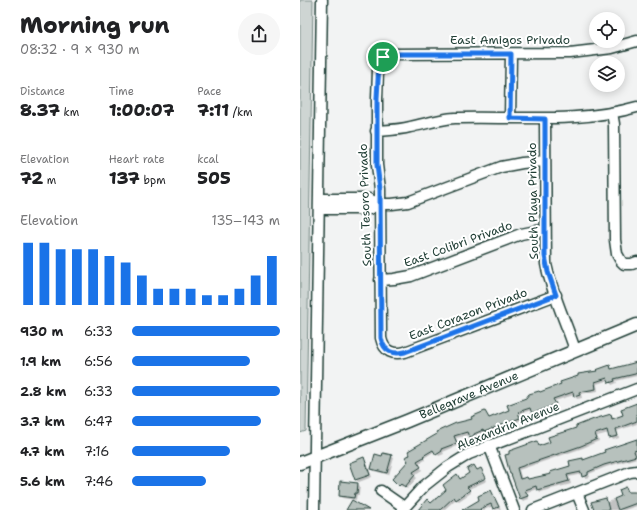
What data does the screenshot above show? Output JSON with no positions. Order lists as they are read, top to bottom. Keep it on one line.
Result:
{"streets":{"main road":["Bellegrave Avenue"],"street":["East Amigos Privado","South Playa Privado","South Tesoro Privado","East Colibri Privado","East Corazon Privado","Alexandria Avenue"]},"crossings":[["East Amigos Privado","South Tesoro Privado"],["South Playa Privado","East Colibri Privado"],["South Playa Privado","East Corazon Privado"],["South Playa Privado","Bellegrave Avenue"],["South Tesoro Privado","East Colibri Privado"],["South Tesoro Privado","East Corazon Privado"]],"page":{"heading":["Morning run","08:32 · 9 × 930 m"],"stats":[["Distance","8.37 km"],["Time","1:00:07"],["Pace","7:11 /km"],["Elevation","72 m"],["Heart rate","137 bpm"],["kcal","505"]],"chart":["Elevation","135–143 m"],"list":[{"name":"930 m","note":"6:33"},{"name":"1.9 km","note":"6:56"},{"name":"2.8 km","note":"6:33"},{"name":"3.7 km","note":"6:47"},{"name":"4.7 km","note":"7:16"},{"name":"5.6 km","note":"7:46"}]}}
